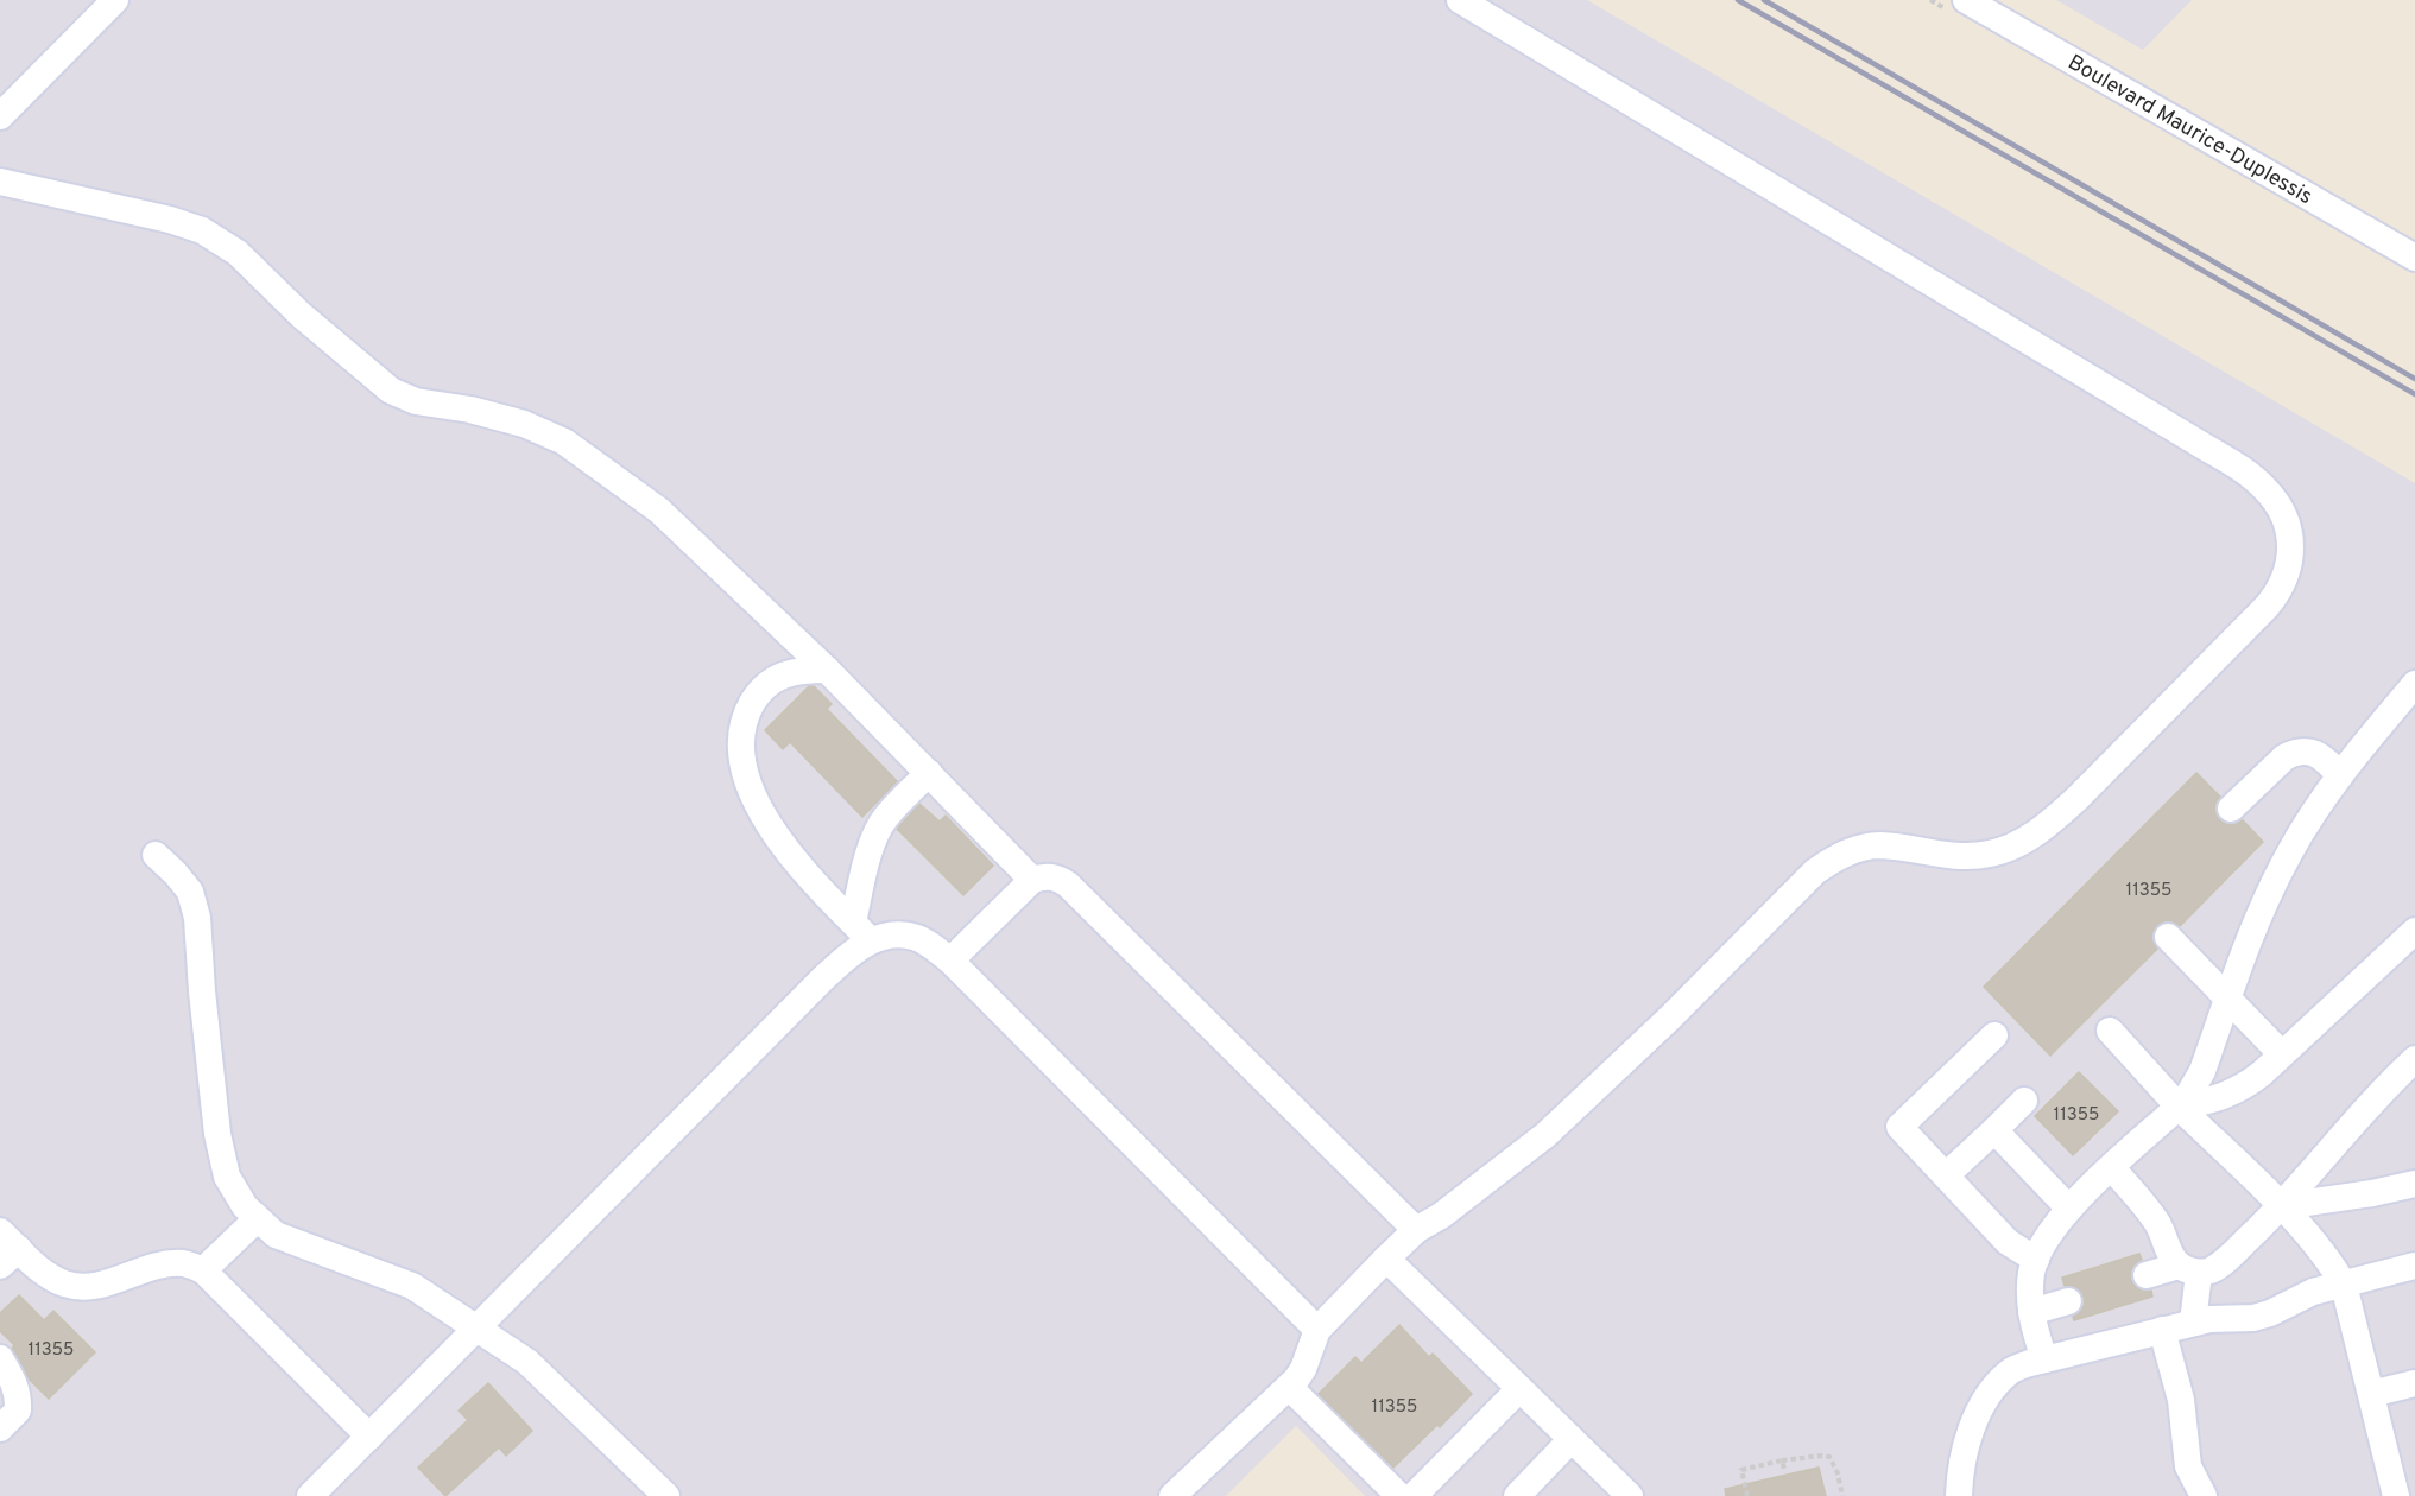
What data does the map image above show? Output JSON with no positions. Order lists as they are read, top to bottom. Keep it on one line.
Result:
{"streets":{"street":["Boulevard Maurice-Duplessis"]},"house_numbers":["11355","11355","11355","11355"]}
